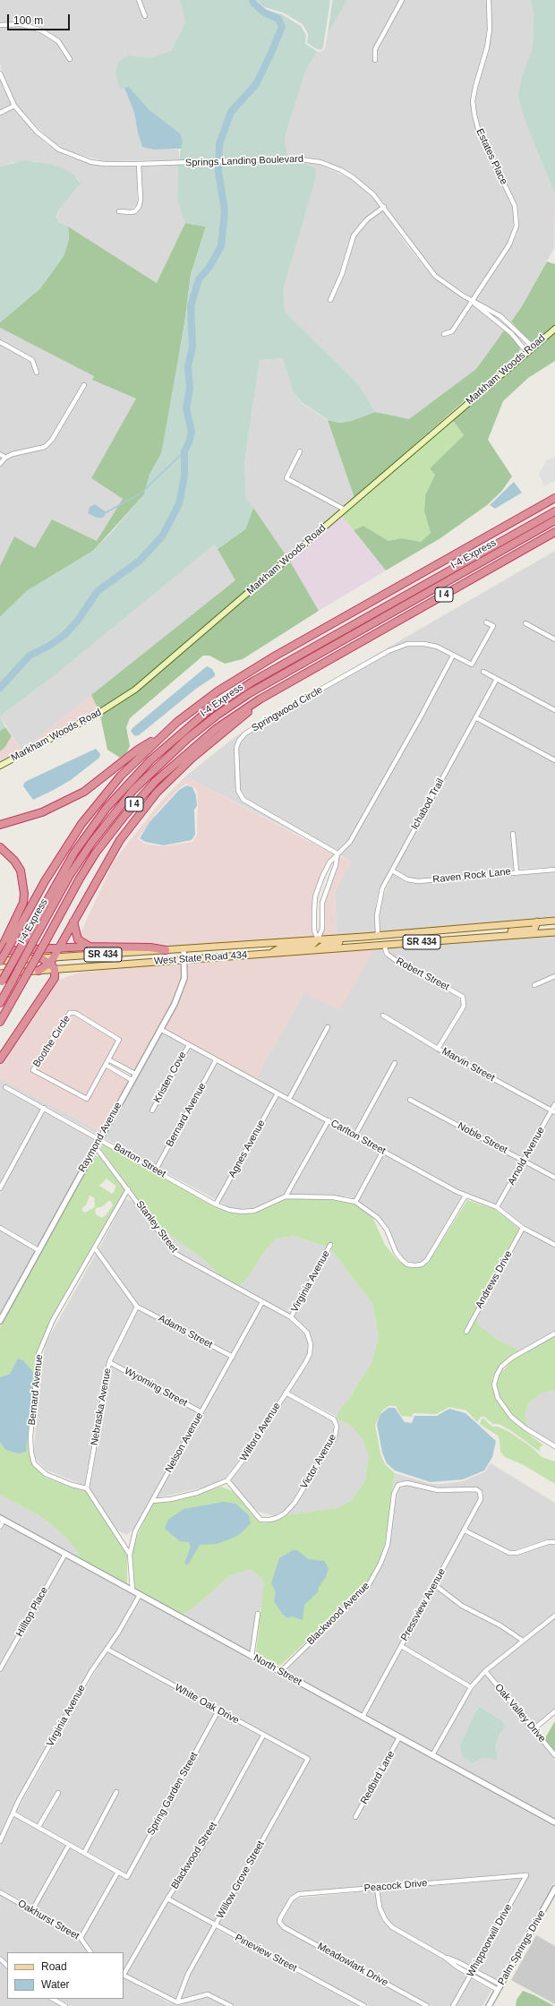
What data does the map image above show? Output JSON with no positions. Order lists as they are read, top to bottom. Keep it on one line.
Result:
{"streets":{"highway":["I-4 Express","I 4"],"main road":["Markham Woods Road","SR 434","West State Road 434"],"street":["Estates Place","Springs Landing Boulevard","Springwood Circle","Ichabod Trail","Raven Rock Lane","Robert Street","Boothe Circle","Marvin Street","Kristen Cove","Bernard Avenue","Raymond Avenue","Carlton Street","Noble Street","Agnes Avenue","Arnold Avenue","Barton Street","Stanley Street","Andrews Drive","Virginia Avenue","Adams Street","Wyoming Street","Nebraska Avenue","Wilford Avenue","Nelson Avenue","Victor Avenue","Pressview Avenue","Hilltop Place","Blackwood Avenue","North Street","White Oak Drive","Oak Valley Drive","Redbird Lane","Spring Garden Street","Blackwood Street","Willow Grove Street","Peacock Drive","Oakhurst Street","Whippoorwill Drive","Palm Springs Drive","Pineview Street","Meadowlark Drive"]},"crossings":[["Estates Place","Springs Landing Boulevard"],["Springs Landing Boulevard","Markham Woods Road"],["Ichabod Trail","Raven Rock Lane"],["Ichabod Trail","SR 434"],["SR 434","West State Road 434"],["SR 434","Robert Street"],["SR 434","Raymond Avenue"],["West State Road 434","Raymond Avenue"],["Robert Street","Marvin Street"],["Marvin Street","Arnold Avenue"],["Kristen Cove","Carlton Street"],["Bernard Avenue","Carlton Street"],["Bernard Avenue","Barton Street"],["Bernard Avenue","Nebraska Avenue"],["Raymond Avenue","Carlton Street"],["Raymond Avenue","Barton Street"],["Raymond Avenue","Stanley Street"],["Carlton Street","Agnes Avenue"],["Carlton Street","Arnold Avenue"],["Carlton Street","Andrews Drive"],["Noble Street","Arnold Avenue"],["Agnes Avenue","Barton Street"],["Stanley Street","Virginia Avenue"],["Stanley Street","Wilford Avenue"],["Stanley Street","Nelson Avenue"],["Virginia Avenue","Wilford Avenue"],["Virginia Avenue","North Street"],["Virginia Avenue","White Oak Drive"],["Adams Street","Nebraska Avenue"],["Adams Street","Nelson Avenue"],["Wyoming Street","Nebraska Avenue"],["Wyoming Street","Nelson Avenue"],["Wilford Avenue","Nelson Avenue"],["Wilford Avenue","Victor Avenue"],["Nelson Avenue","North Street"],["Pressview Avenue","Blackwood Avenue"],["Pressview Avenue","North Street"],["Hilltop Place","North Street"],["Blackwood Avenue","North Street"],["North Street","Redbird Lane"],["White Oak Drive","Spring Garden Street"],["White Oak Drive","Blackwood Street"],["White Oak Drive","Willow Grove Street"],["Blackwood Street","Pineview Street"],["Willow Grove Street","Pineview Street"],["Peacock Drive","Whippoorwill Drive"],["Peacock Drive","Meadowlark Drive"]],"legend":["Road","Water"],"scale_bar":"100 m"}
